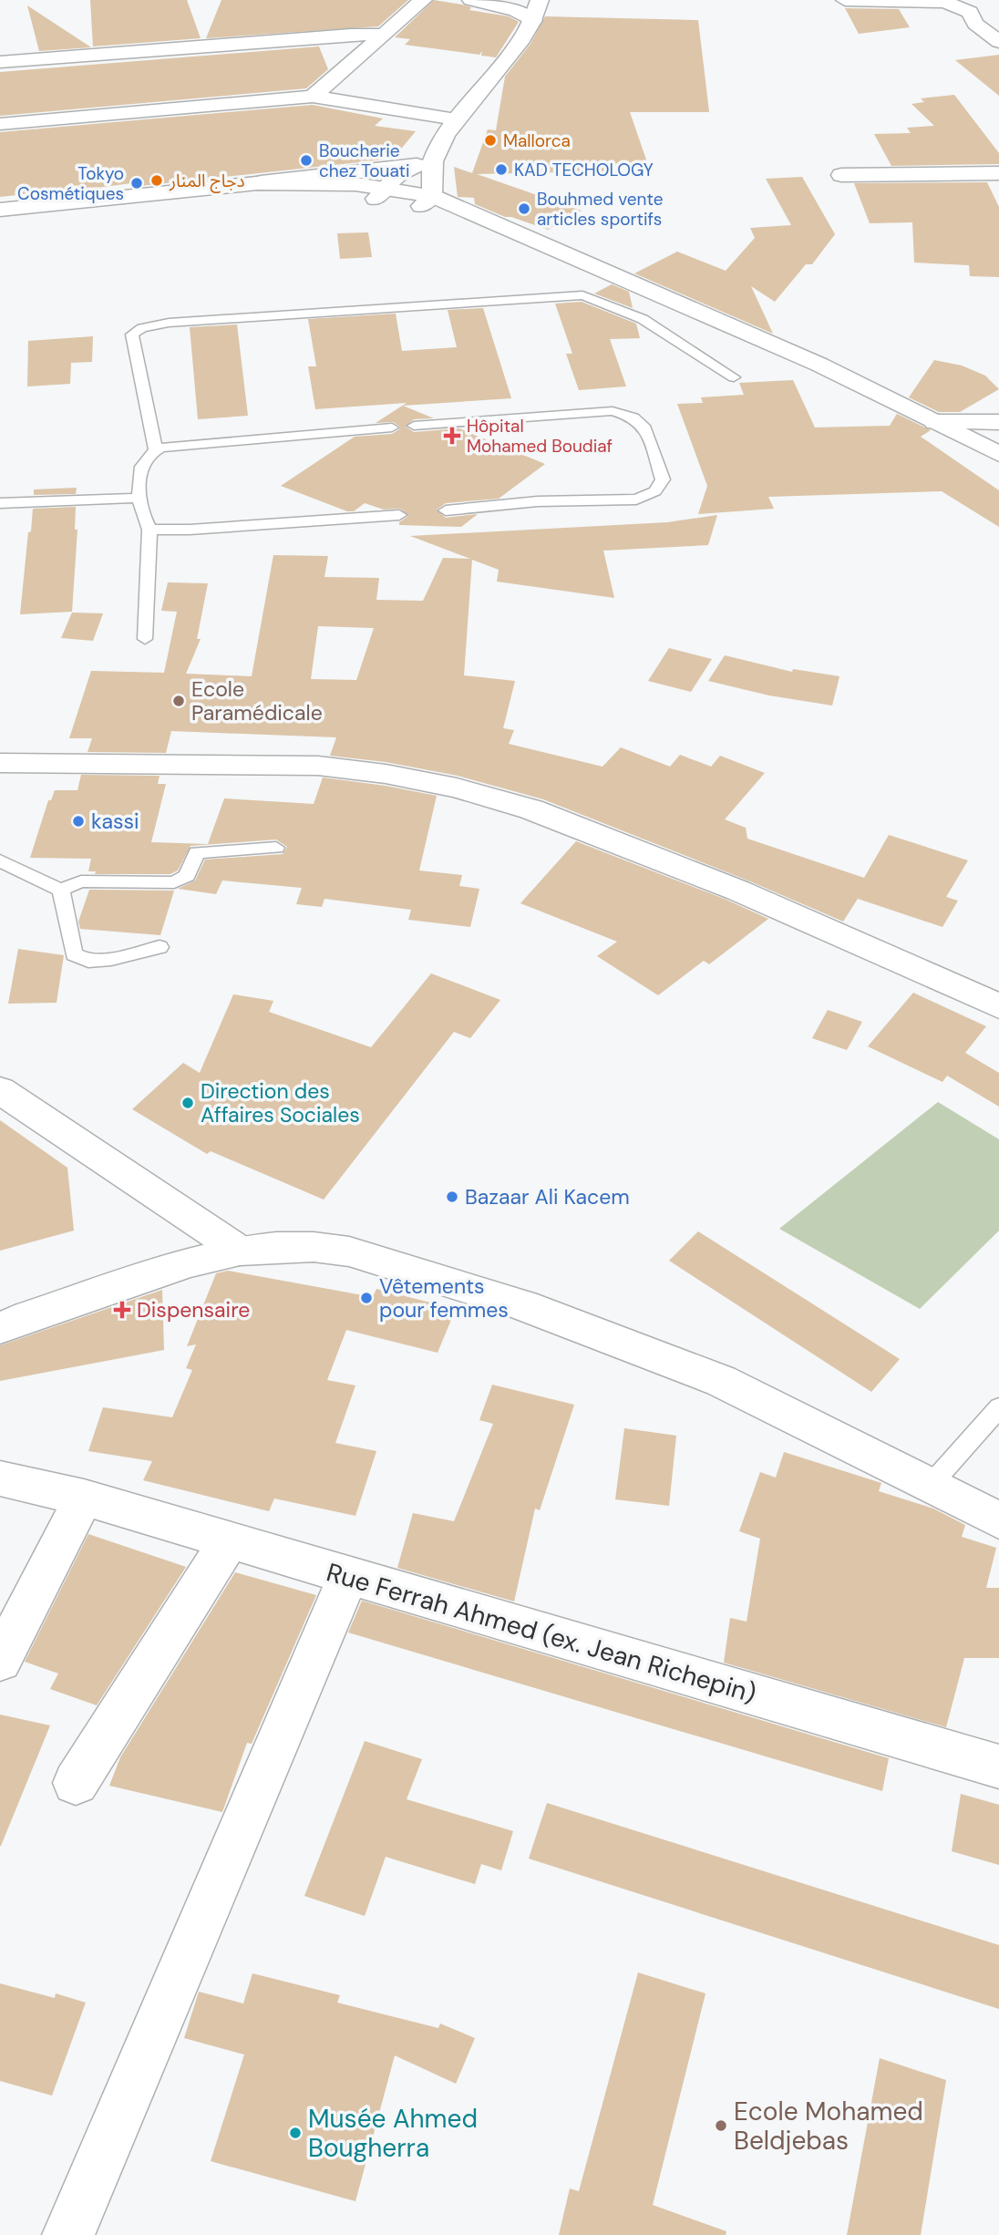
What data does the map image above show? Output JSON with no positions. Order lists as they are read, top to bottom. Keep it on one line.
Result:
{"streets":{"street":["Rue Ferrah Ahmed (ex. Jean Richepin)"]},"places":{"other":["Mallorca","Boucherie chez Touati","KAD TECHOLOGY","دجاج المنار","Tokyo Cosmétiques","Bouhmed vente articles sportifs","Ecole Paramédicale","kassi","Direction des Affaires Sociales","Bazaar Ali Kacem","Vêtements pour femmes","Ecole Mohamed Beldjebas","Musée Ahmed Bougherra"],"health":["Hôpital Mohamed Boudiaf","Dispensaire"]}}
